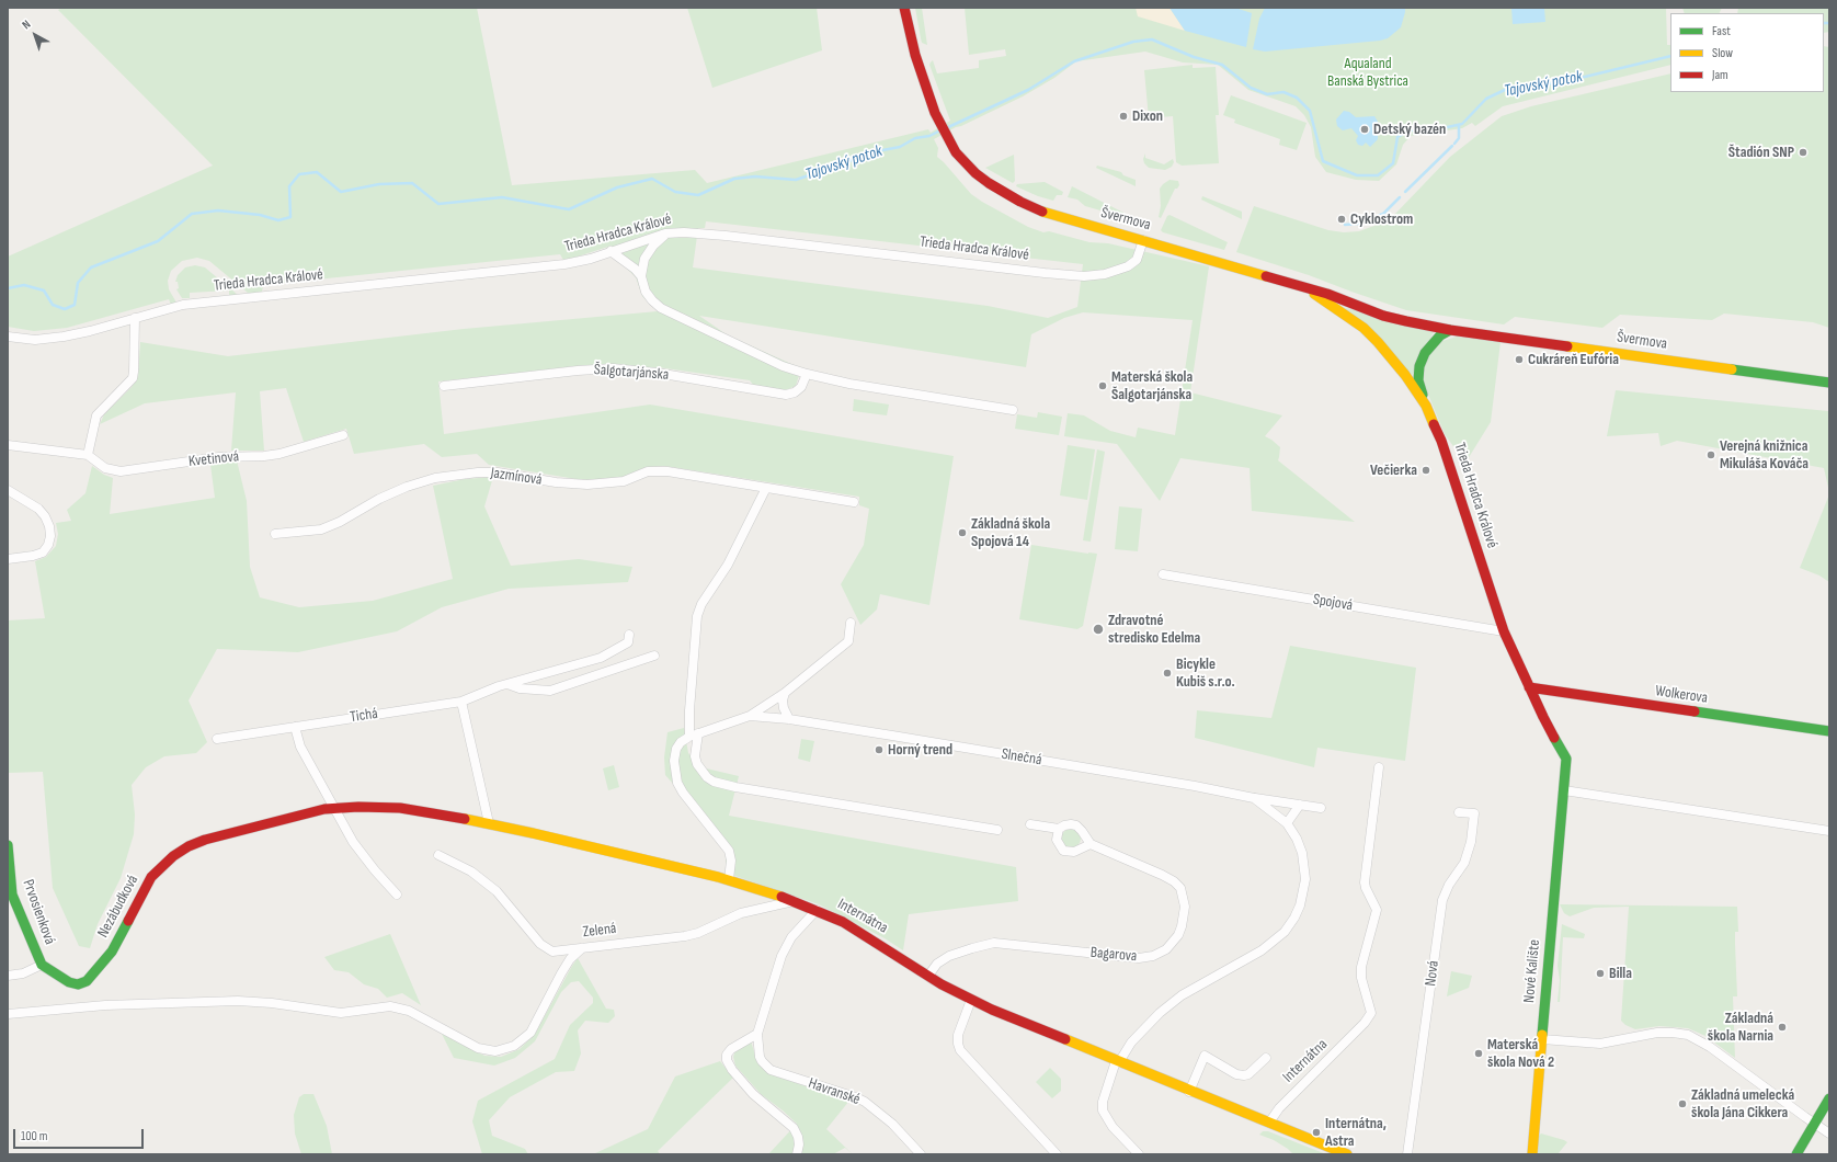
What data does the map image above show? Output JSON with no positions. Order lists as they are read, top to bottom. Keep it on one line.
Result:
{"streets":{"street":["Švermova","Trieda Hradca Králové","Šalgotarjánska","Kvetinová","Jazmínová","Spojová","Wolkerova","Tichá","Slnečná","Nezábudková","Prvosienková","Internátna","Zelená","Bagarova","Nové Kalište","Nová","Havranské"]},"crossings":[["Švermova","Trieda Hradca Králové"],["Trieda Hradca Králové","Spojová"],["Trieda Hradca Králové","Wolkerova"],["Trieda Hradca Králové","Nové Kalište"],["Slnečná","Internátna"],["Nezábudková","Prvosienková"],["Internátna","Zelená"],["Internátna","Bagarova"],["Internátna","Havranské"]],"water":["Tajovský potok"],"parks":["Aqualand Banská Bystrica"],"places":["Dixon","Detský bazén","Štadión SNP","Cyklostrom","Cukráreň Eufória","Materská škola Šalgotarjánska","Verejná knižnica Mikuláša Kováča","Večierka","Základná škola Spojová 14","Zdravotné stredisko Edelma","Bicykle Kubiš s.r.o.","Horný trend","Billa","Základná škola Narnia","Materská škola Nová 2","Základná umelecká škola Jána Cikkera","Internátna, Astra"],"legend":["Fast","Slow","Jam"],"scale_bar":"100 m","north":"top left"}
